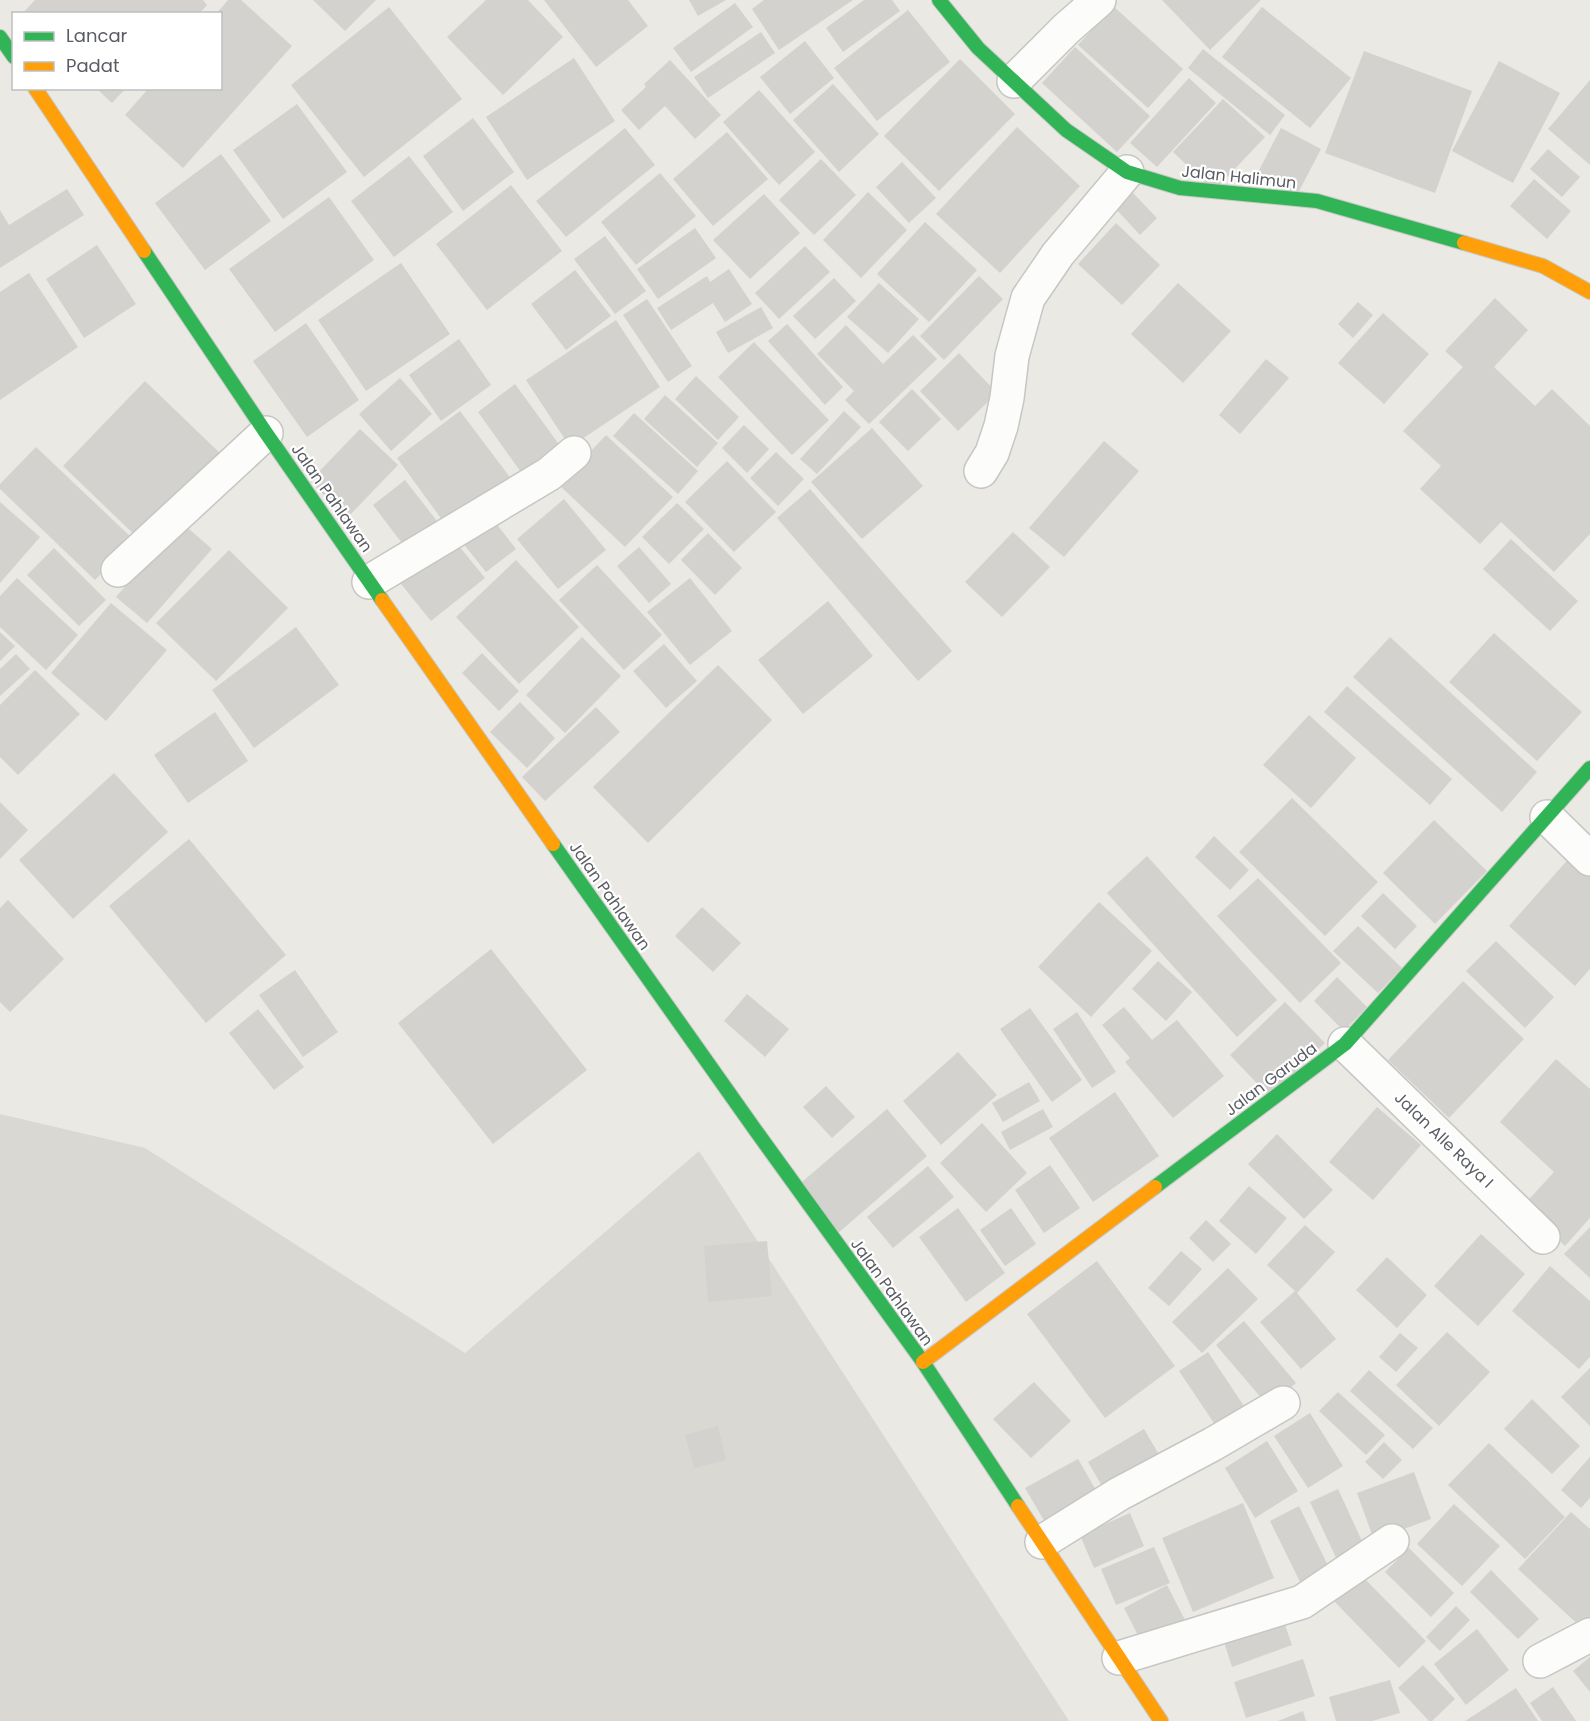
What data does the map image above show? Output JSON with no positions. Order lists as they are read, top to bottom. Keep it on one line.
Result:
{"streets":{"main road":["Jalan Halimun","Jalan Pahlawan","Jalan Garuda"],"street":["Jalan Alle Raya I"]},"crossings":[["Jalan Pahlawan","Jalan Garuda"],["Jalan Garuda","Jalan Alle Raya I"]],"legend":["Lancar","Padat"]}
